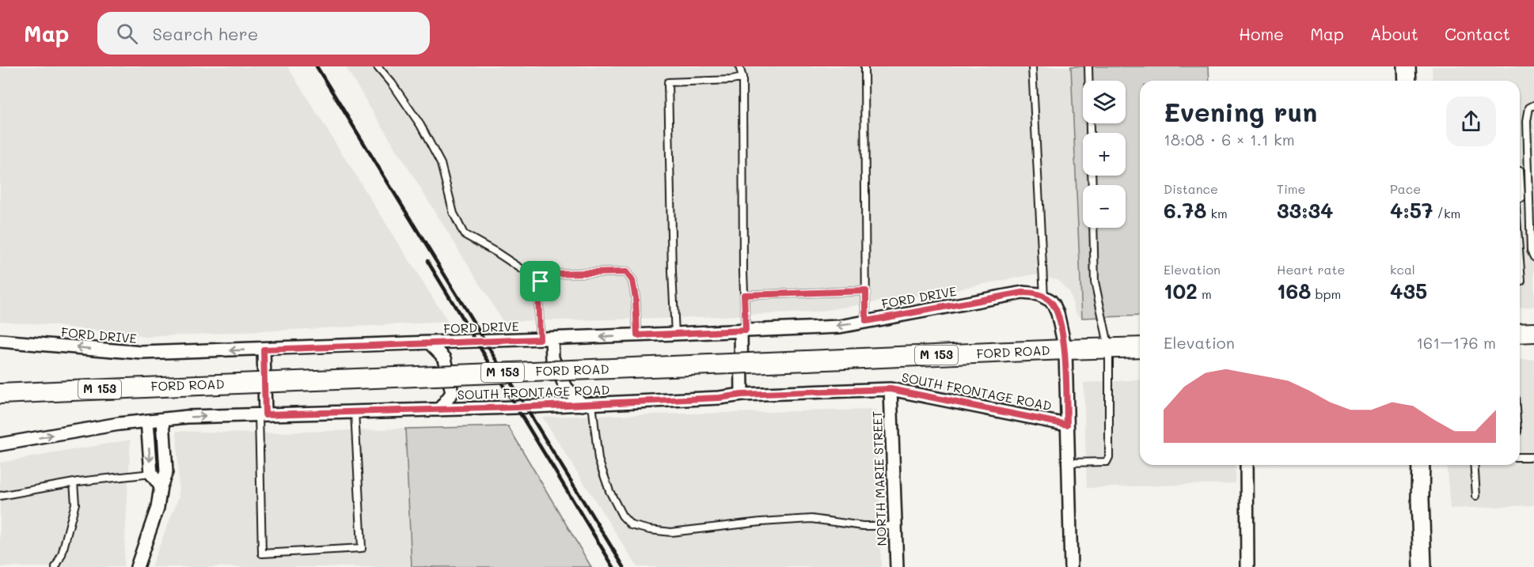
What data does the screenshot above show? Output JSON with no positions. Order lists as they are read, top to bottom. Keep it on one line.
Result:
{"streets":{"main road":["FORD ROAD","M 153"],"street":["FORD DRIVE","SOUTH FRONTAGE ROAD","NORTH MARIE STREET"]},"crossings":[["SOUTH FRONTAGE ROAD","NORTH MARIE STREET"]],"one_way":["FORD DRIVE"],"page":{"header":"Map","search":"Search here","nav":["Home","Map","About","Contact"],"map_buttons":["+","−"],"heading":["Evening run","18:08 · 6 × 1.1 km"],"stats":[["Distance","6.78 km"],["Time","33:34"],["Pace","4:57 /km"],["Elevation","102 m"],["Heart rate","168 bpm"],["kcal","435"]],"chart":["Elevation","161–176 m"]}}
